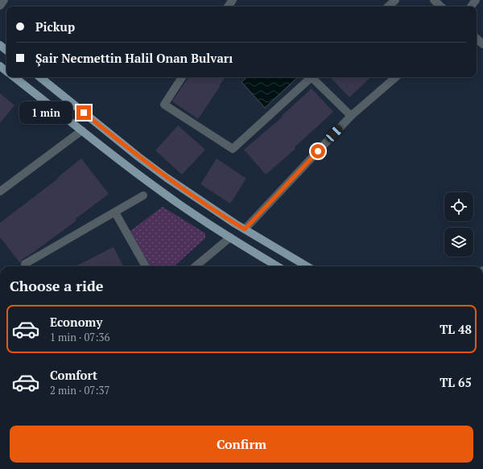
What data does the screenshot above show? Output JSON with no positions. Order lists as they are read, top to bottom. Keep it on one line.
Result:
{"page":{"banner":["Pickup","Şair Necmettin Halil Onan Bulvarı"],"bubble":"1 min","heading":"Choose a ride","list":[{"name":"Economy","note":"1 min · 07:36","value":"TL 48"},{"name":"Comfort","note":"2 min · 07:37","value":"TL 65"}],"buttons":"Confirm"}}
